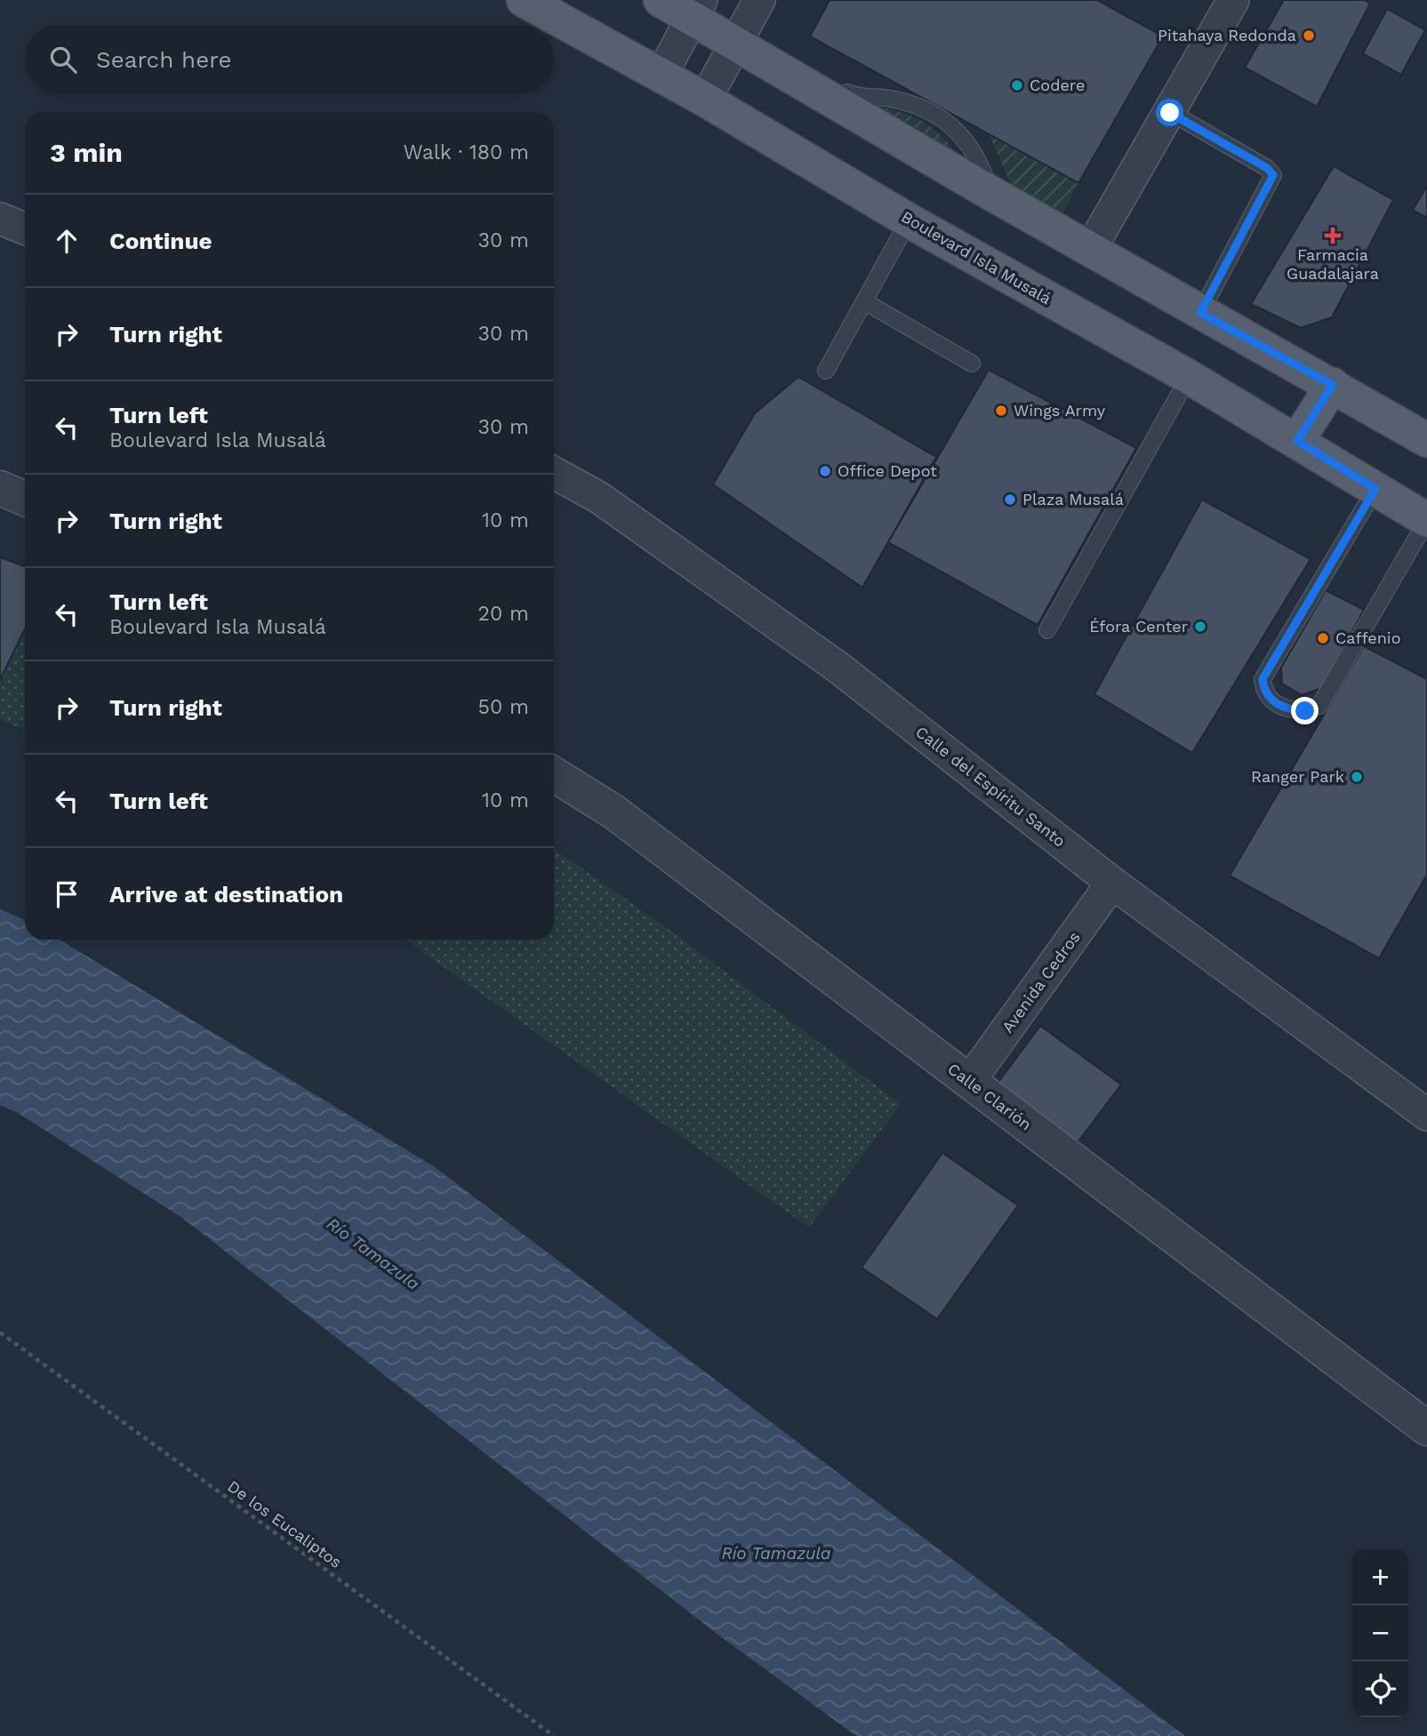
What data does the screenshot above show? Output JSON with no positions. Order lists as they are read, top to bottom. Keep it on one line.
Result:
{"streets":{"main road":["Boulevard Isla Musalá"],"street":["Calle del Espíritu Santo","Avenida Cedros","Calle Clarión"],"path":["De los Eucaliptos"]},"crossings":[["Calle del Espíritu Santo","Avenida Cedros"],["Avenida Cedros","Calle Clarión"]],"water":["Río Tamazula"],"places":{"other":["Pitahaya Redonda","Codere","Wings Army","Office Depot","Plaza Musalá","Éfora Center","Caffenio","Ranger Park"],"health":["Farmacia Guadalajara"]},"page":{"search":"Search here","heading":["3 min","Walk · 180 m"],"list":[["Continue","30 m"],["Turn right","30 m"],["Turn left","Boulevard Isla Musalá","30 m"],["Turn right","10 m"],["Turn left","Boulevard Isla Musalá","20 m"],["Turn right","50 m"],["Turn left","10 m"],"Arrive at destination"],"map_buttons":["+","−"]}}
